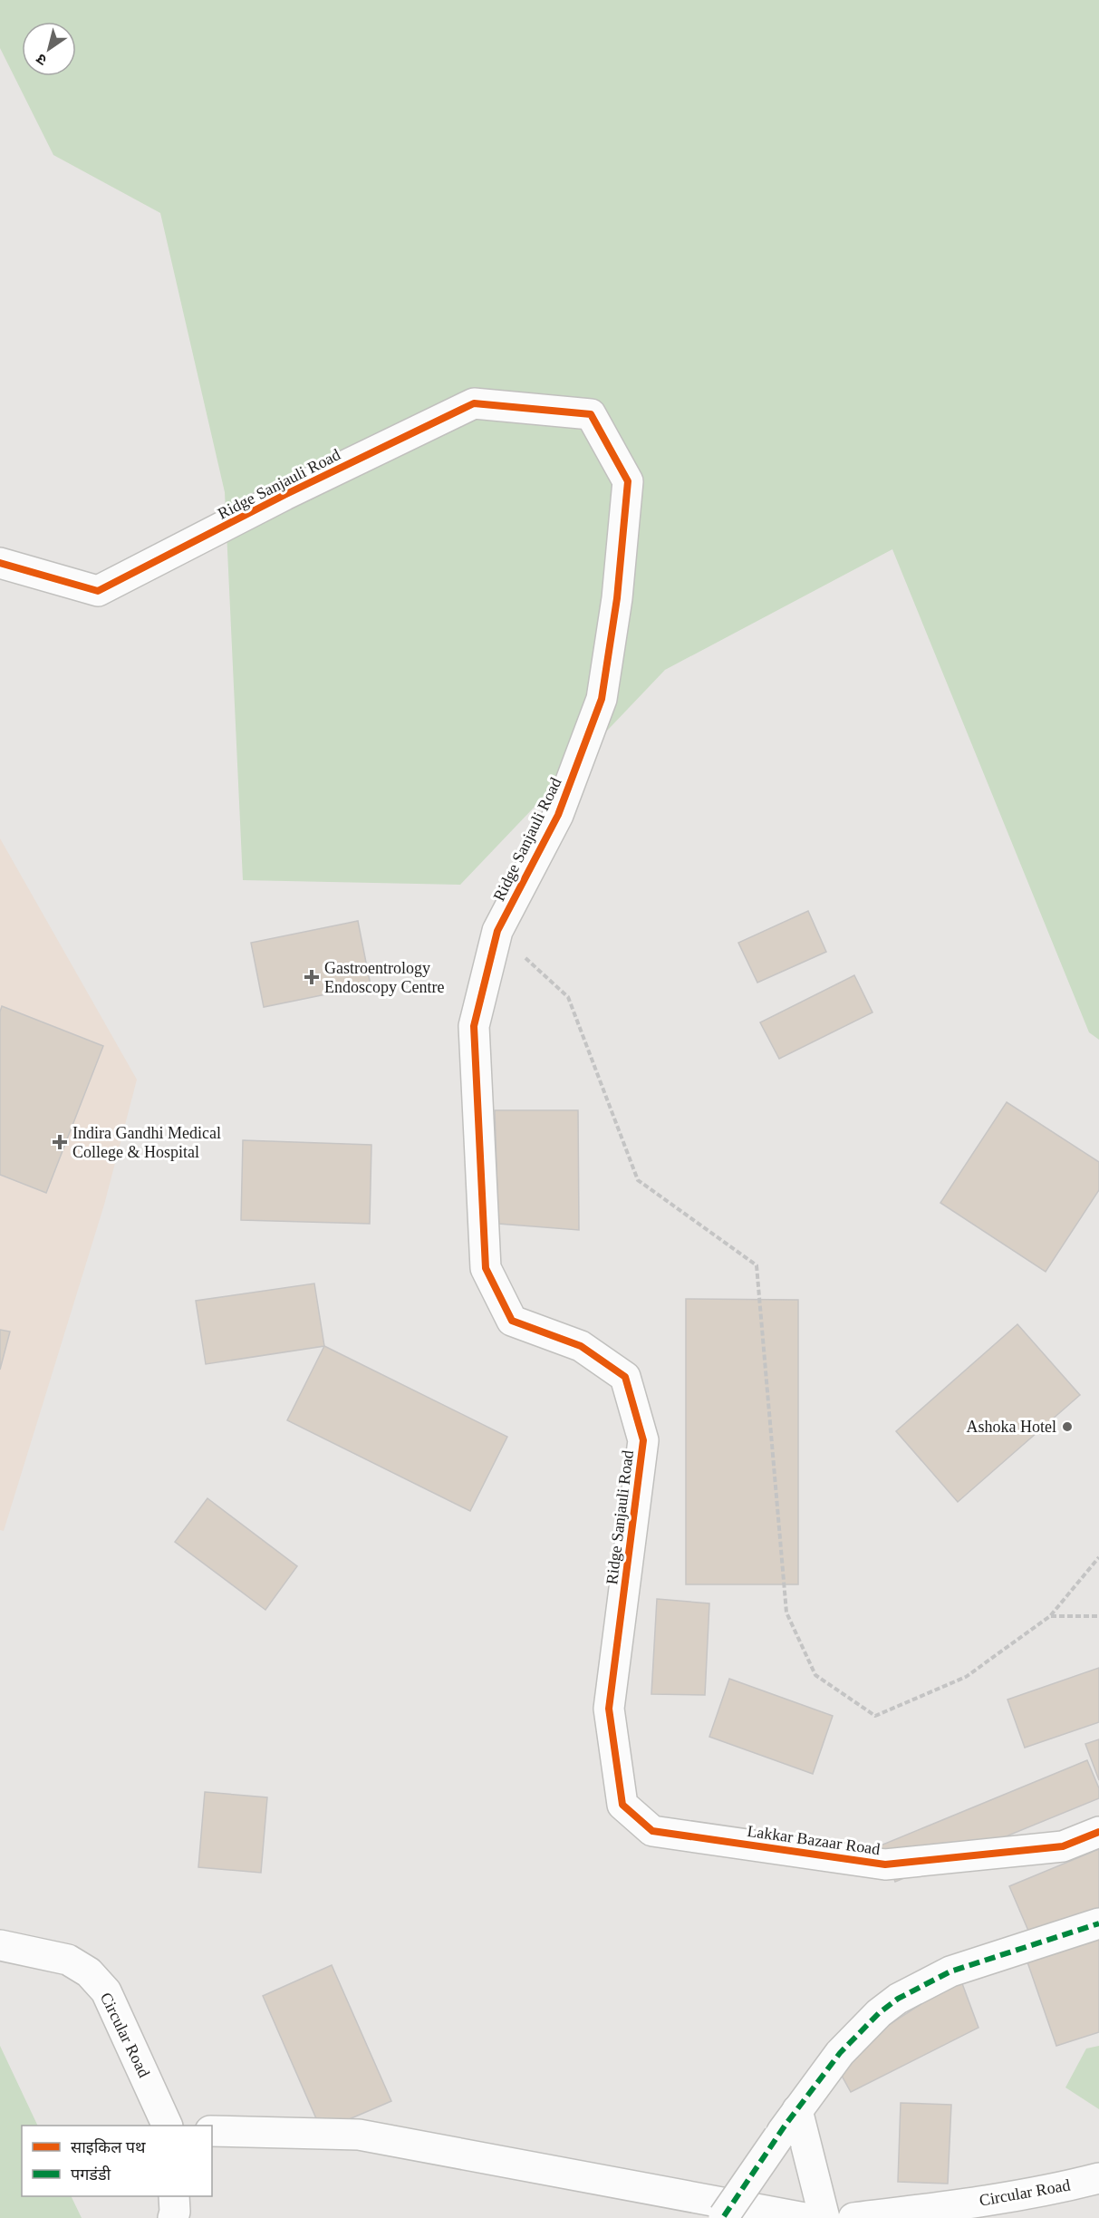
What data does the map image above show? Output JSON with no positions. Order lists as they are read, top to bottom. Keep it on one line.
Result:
{"streets":{"street":["Ridge Sanjauli Road","Lakkar Bazaar Road","Circular Road"]},"crossings":[["Ridge Sanjauli Road","Lakkar Bazaar Road"]],"places":{"health":["Gastroentrology Endoscopy Centre","Indira Gandhi Medical College & Hospital"],"other":["Ashoka Hotel"]},"legend":["साइकिल पथ","पगडंडी"],"north":"bottom left"}
